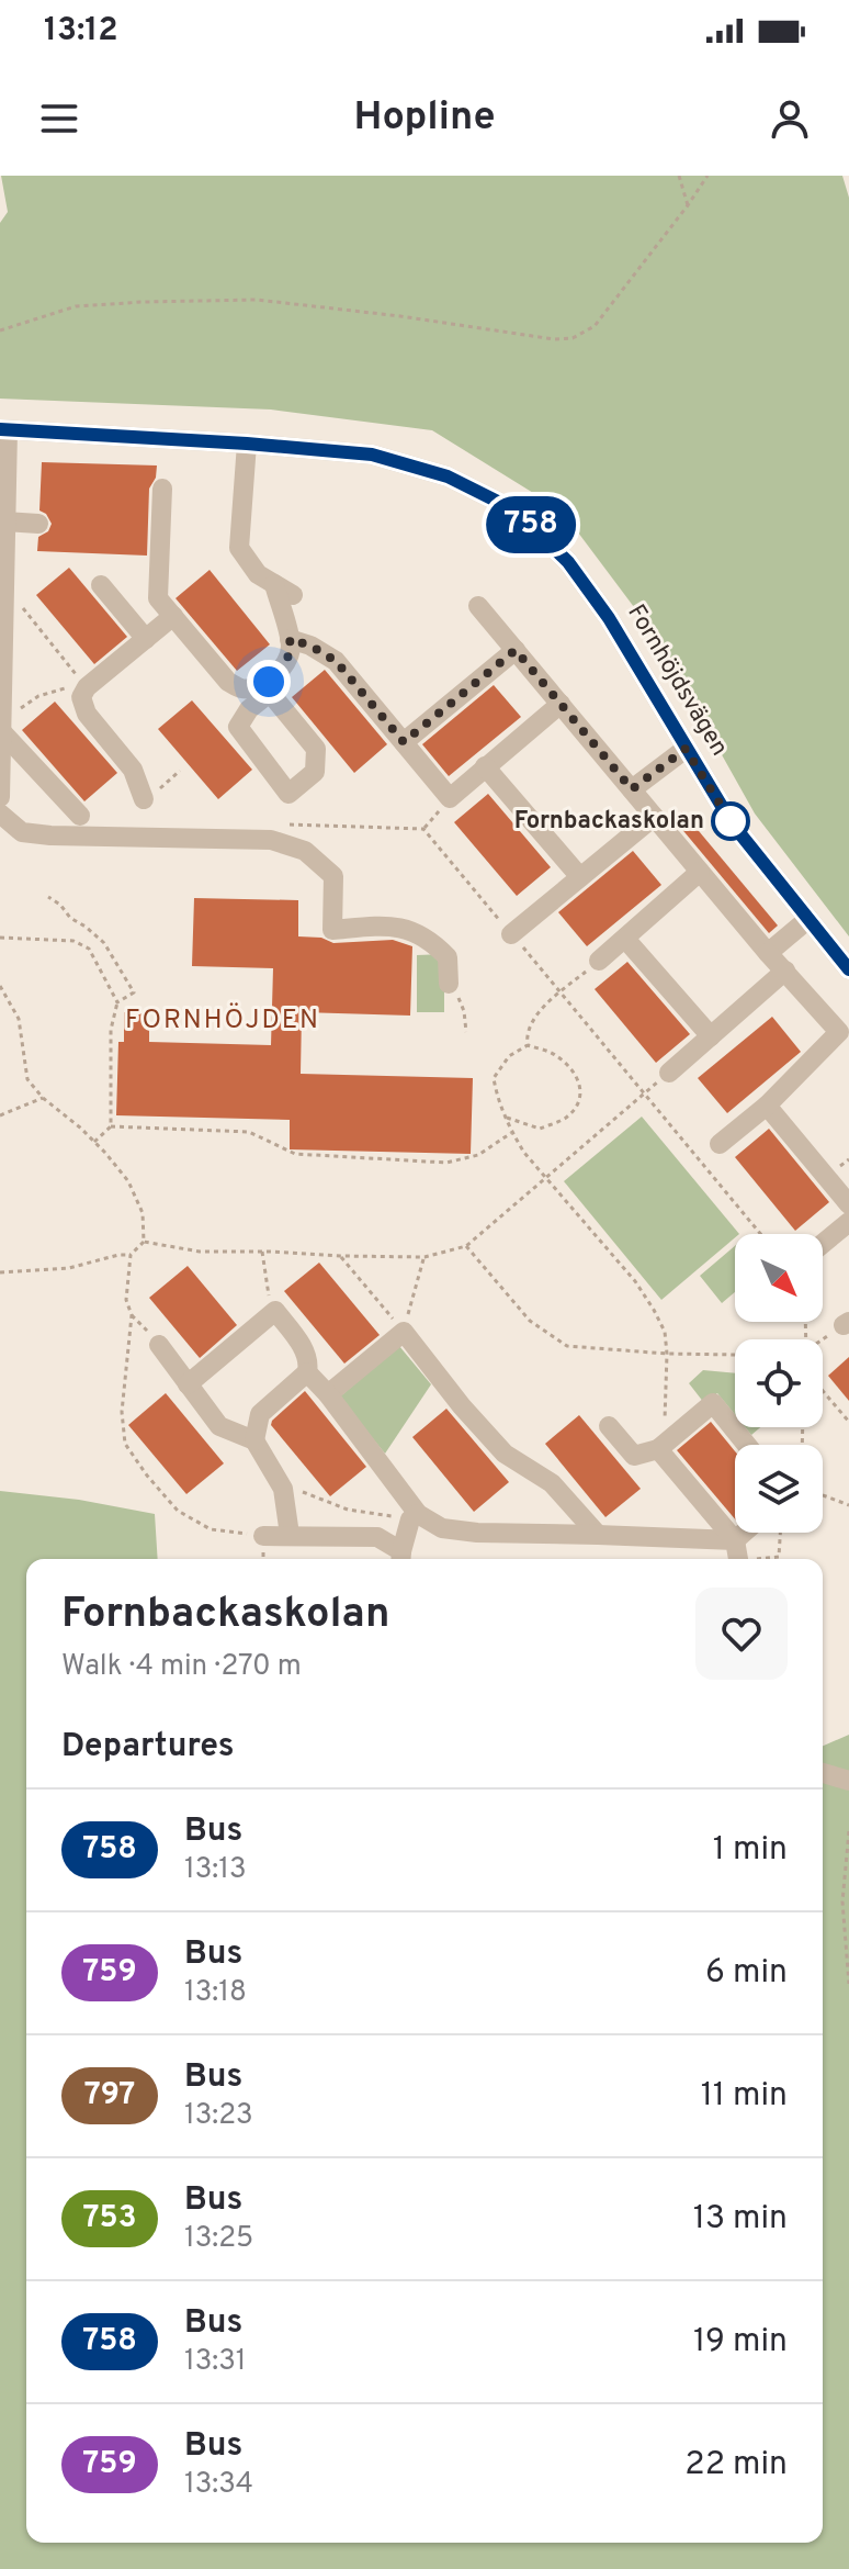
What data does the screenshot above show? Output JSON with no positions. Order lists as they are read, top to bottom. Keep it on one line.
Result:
{"streets":{"street":["Fornhöjdsvägen"]},"districts":["FORNHÖJDEN"],"places":["Fornbackaskolan"],"lines":["bus line 758"],"north":"bottom right","page":{"status":"13:12","header":"Hopline","on_map":"758","heading":[["Fornbackaskolan","Walk · 4 min · 270 m"],"Departures"],"list":[{"mark":"758","name":"Bus","note":"13:13","value":"1 min"},{"mark":"759","name":"Bus","note":"13:18","value":"6 min"},{"mark":"797","name":"Bus","note":"13:23","value":"11 min"},{"mark":"753","name":"Bus","note":"13:25","value":"13 min"},{"mark":"758","name":"Bus","note":"13:31","value":"19 min"},{"mark":"759","name":"Bus","note":"13:34","value":"22 min"}]}}
